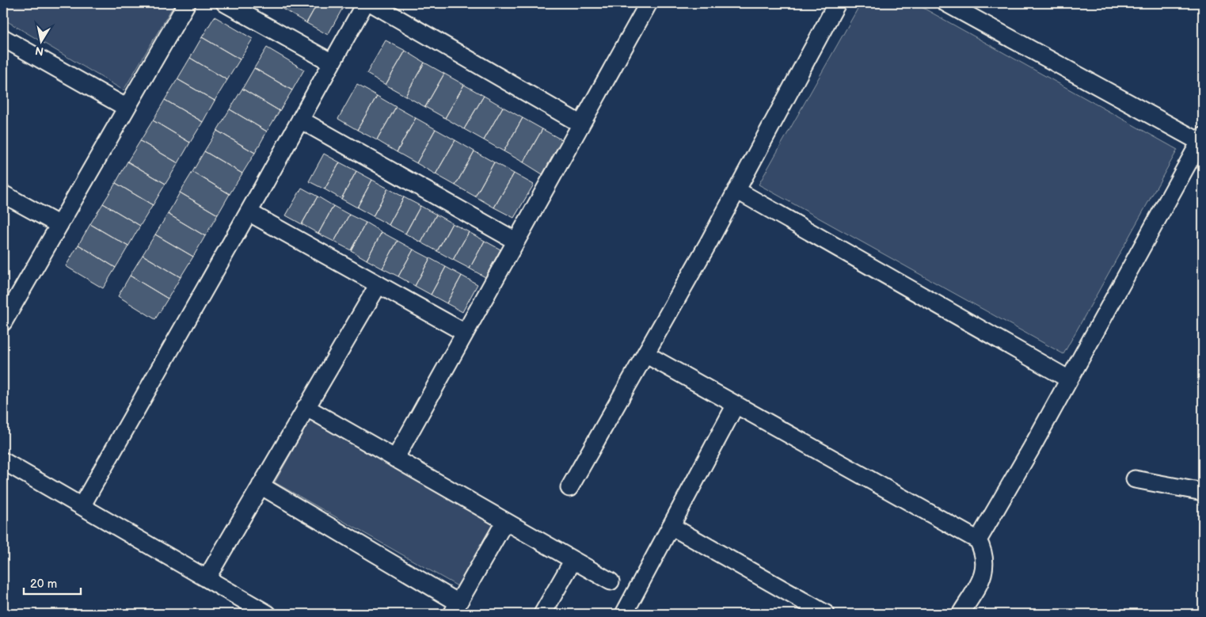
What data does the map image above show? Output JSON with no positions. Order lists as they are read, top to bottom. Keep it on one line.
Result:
{"scale_bar":"20 m","north":"bottom"}
